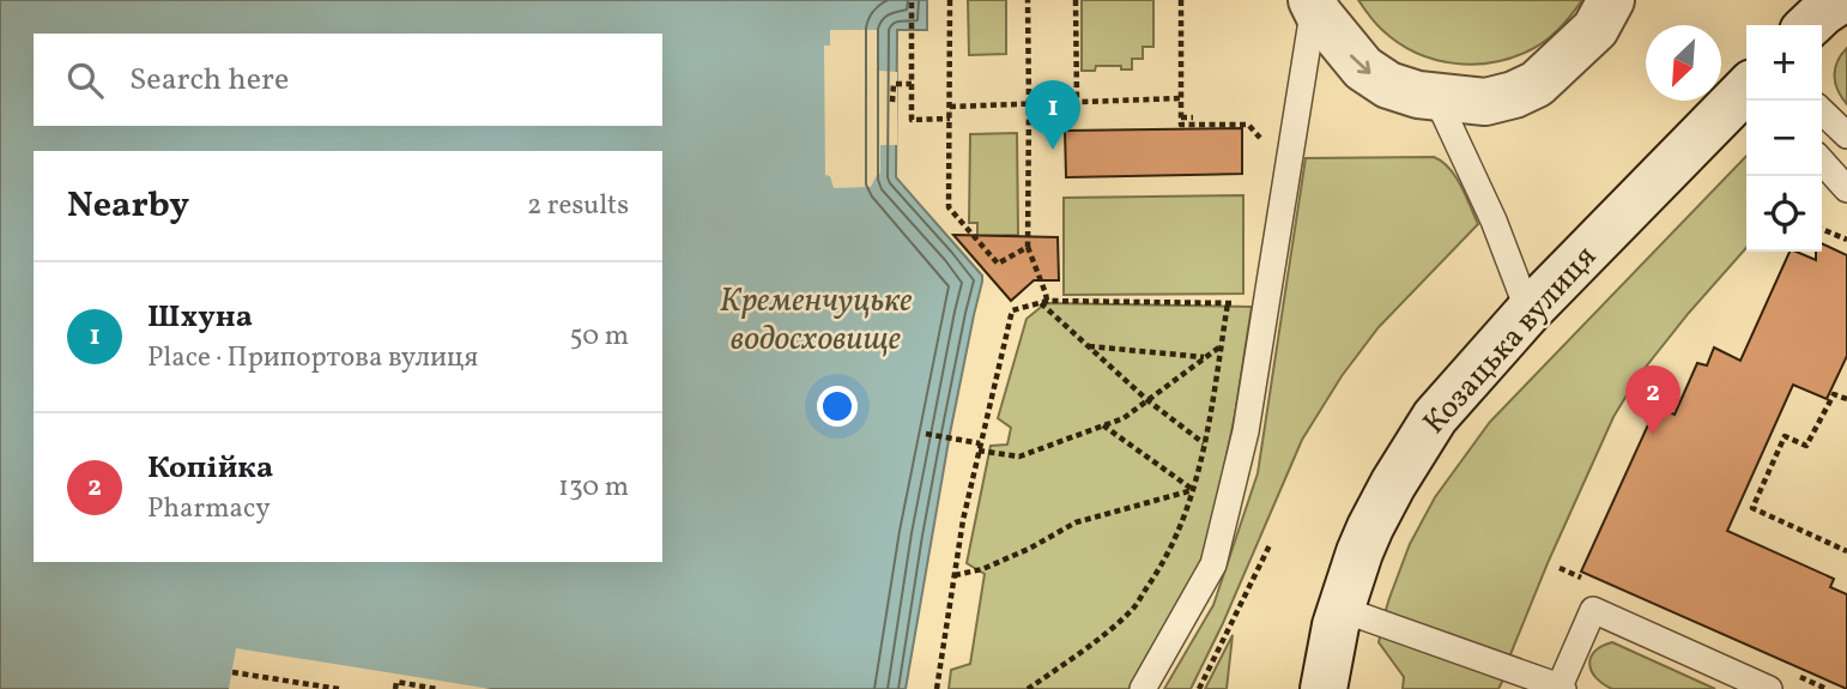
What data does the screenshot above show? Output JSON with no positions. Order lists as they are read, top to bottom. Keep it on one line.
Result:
{"streets":{"main road":["Козацька вулиця"]},"water":["Кременчуцьке водосховище"],"north":"bottom left","page":{"map_buttons":["+","−"],"search":"Search here","pins":["1","2"],"heading":["Nearby","2 results"],"list":[{"mark":"1","name":"Шхуна","note":"Place · Припортова вулиця","value":"50 m"},{"mark":"2","name":"Копійка","note":"Pharmacy","value":"130 m"}]}}
